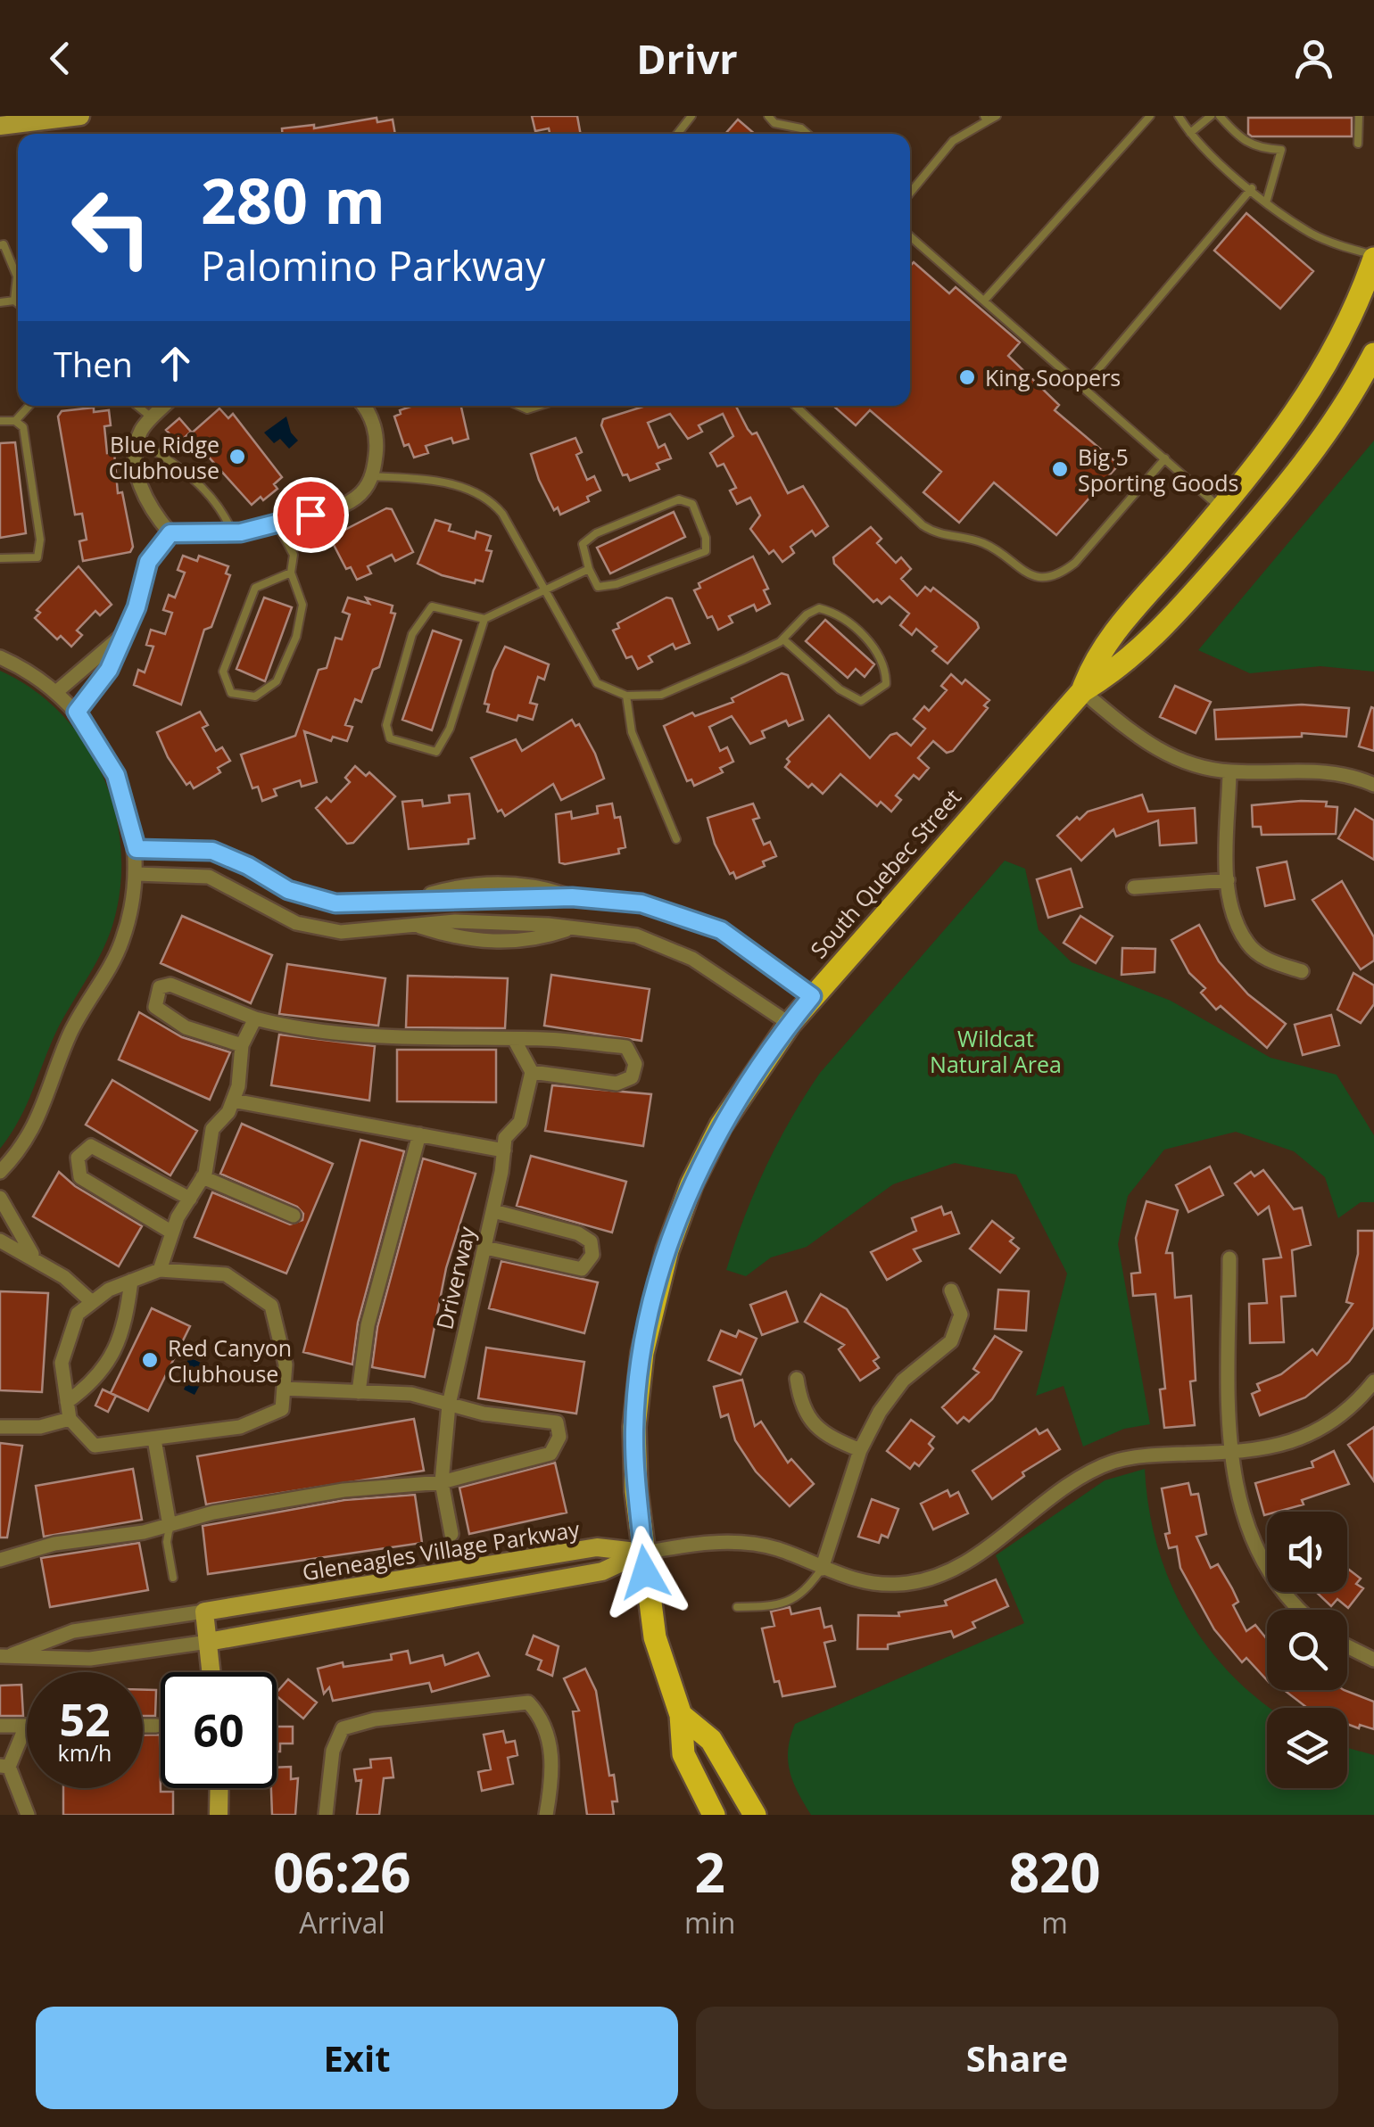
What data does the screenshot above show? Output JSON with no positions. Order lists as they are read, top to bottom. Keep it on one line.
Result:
{"streets":{"main road":["South Quebec Street"],"street":["Driverway","Gleneagles Village Parkway"]},"crossings":[["South Quebec Street","Gleneagles Village Parkway"]],"parks":["Wildcat Natural Area"],"places":["King Soopers","Blue Ridge Clubhouse","Big 5 Sporting Goods","Red Canyon Clubhouse"],"page":{"header":"Drivr","turn":["280 m","Palomino Parkway"],"then":"Then","speed":"52 km/h","limit":"60","eta":["06:26","Arrival","2","min","820","m"],"buttons":["Exit","Share"]}}
